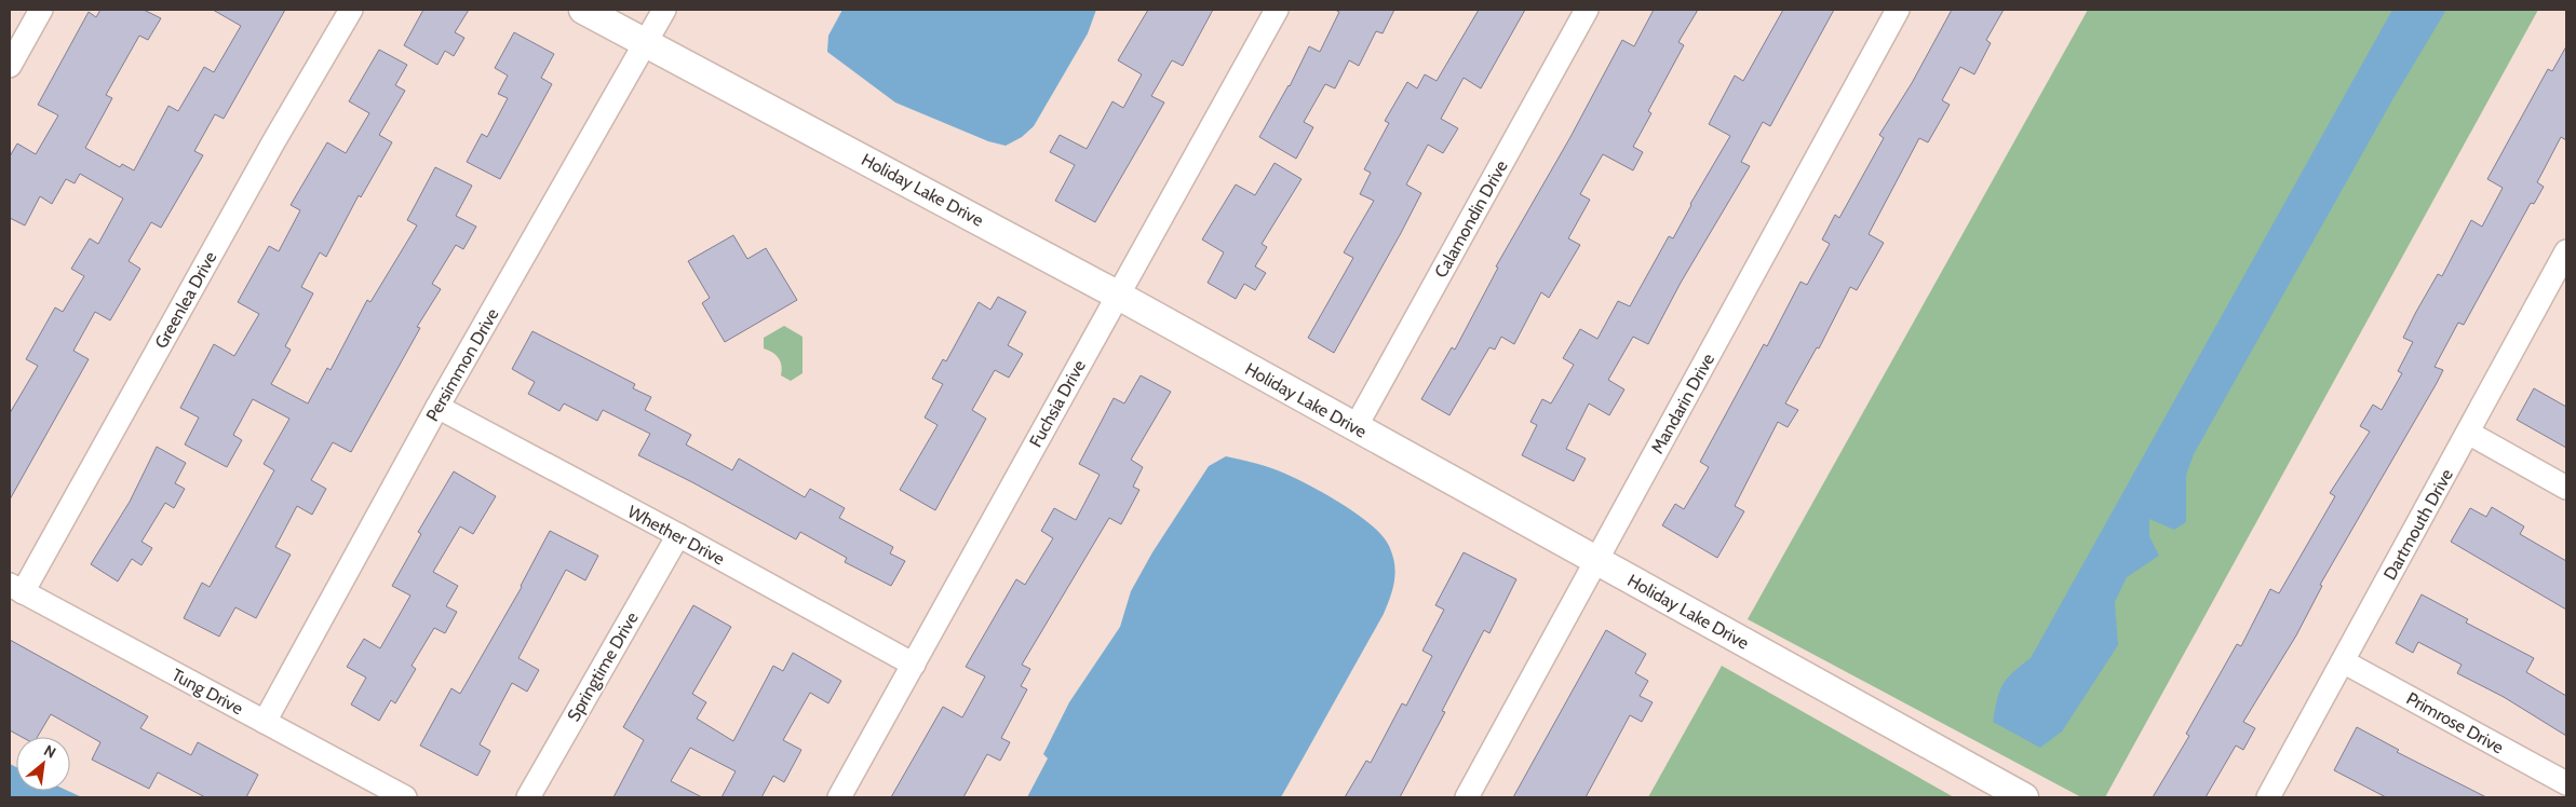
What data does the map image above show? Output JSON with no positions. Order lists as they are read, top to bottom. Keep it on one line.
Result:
{"streets":{"street":["Holiday Lake Drive","Calamondin Drive","Greenlea Drive","Persimmon Drive","Fuchsia Drive","Mandarin Drive","Dartmouth Drive","Whether Drive","Springtime Drive","Tung Drive","Primrose Drive"]},"crossings":[["Holiday Lake Drive","Calamondin Drive"],["Holiday Lake Drive","Persimmon Drive"],["Holiday Lake Drive","Fuchsia Drive"],["Holiday Lake Drive","Mandarin Drive"],["Greenlea Drive","Tung Drive"],["Persimmon Drive","Whether Drive"],["Persimmon Drive","Tung Drive"],["Fuchsia Drive","Whether Drive"],["Dartmouth Drive","Primrose Drive"],["Whether Drive","Springtime Drive"]],"north":"top right"}
